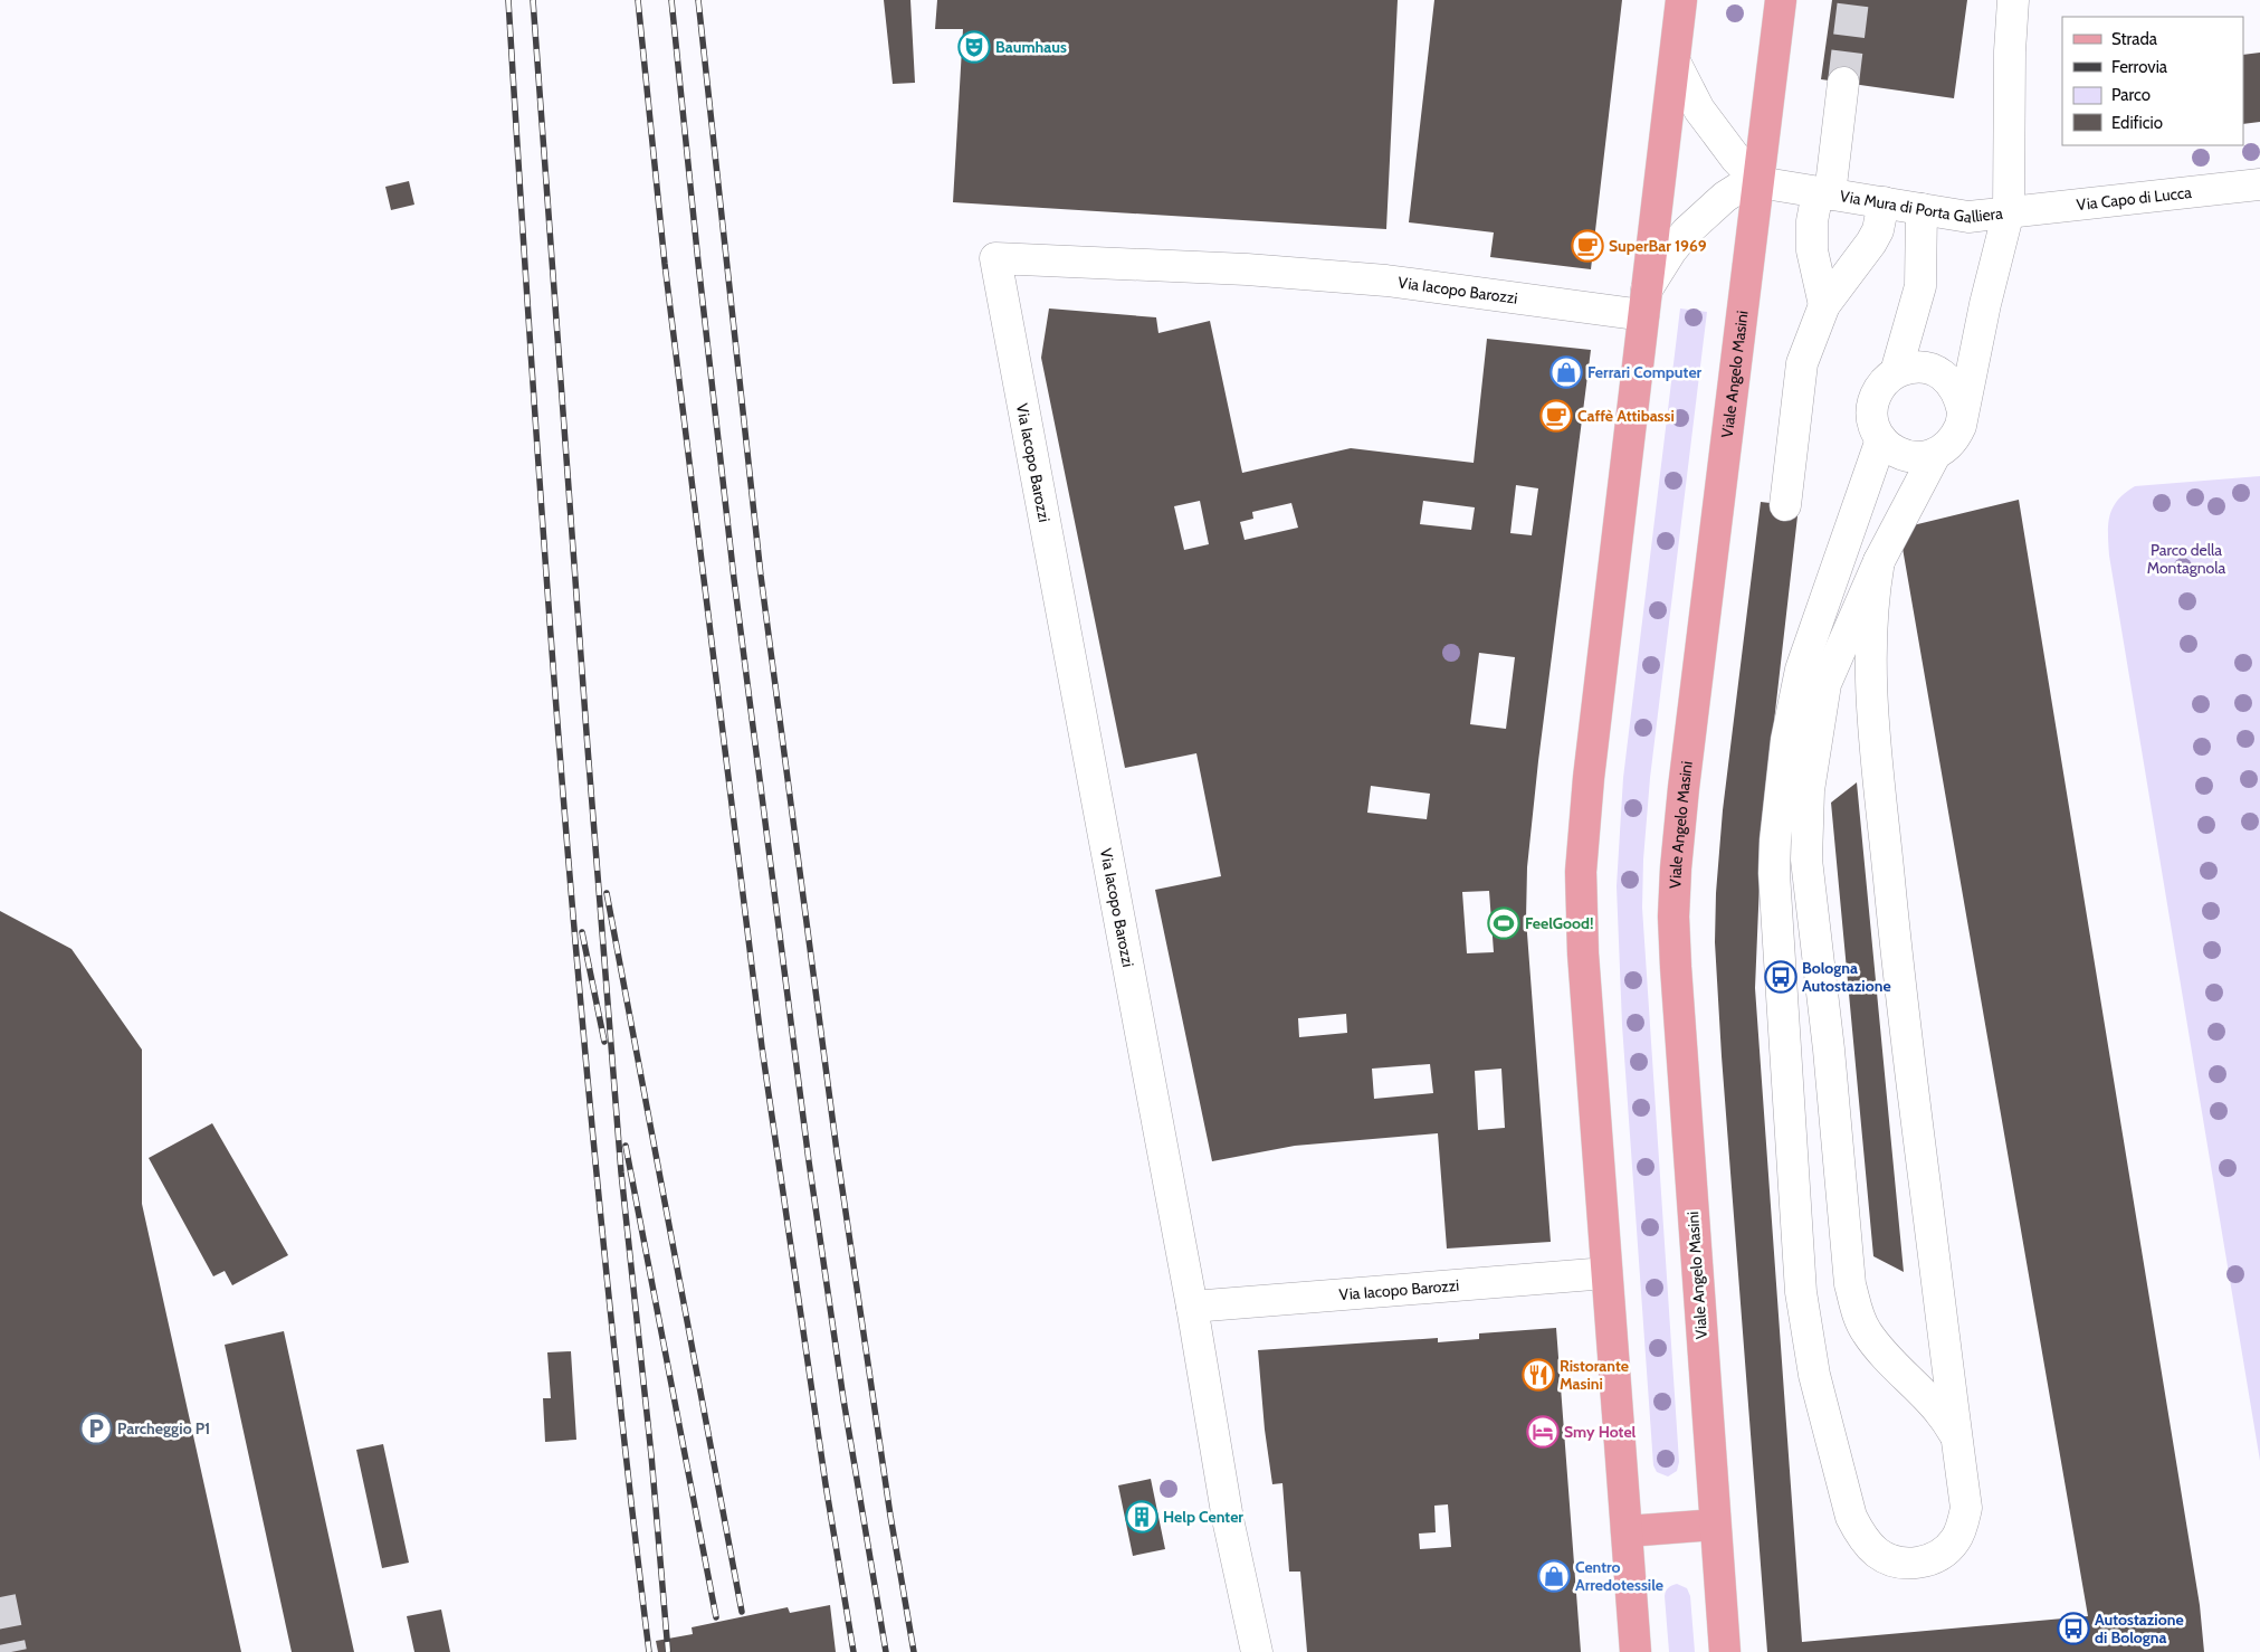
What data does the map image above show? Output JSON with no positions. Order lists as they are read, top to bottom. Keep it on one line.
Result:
{"streets":{"main road":["Viale Angelo Masini"],"street":["Via Capo di Lucca","Via Mura di Porta Galliera","Via Iacopo Barozzi"]},"crossings":[["Via Capo di Lucca","Via Mura di Porta Galliera"],["Via Mura di Porta Galliera","Via Iacopo Barozzi"],["Via Mura di Porta Galliera","Viale Angelo Masini"]],"parks":["Parco della Montagnola"],"places":{"theatre":["Baumhaus"],"cafe":["SuperBar 1969","Caffè Attibassi"],"shop":["Ferrari Computer","Centro Arredotessile"],"sports":["FeelGood!"],"bus stop":["Bologna Autostazione","Autostazione di Bologna"],"restaurant":["Ristorante Masini"],"parking":["Parcheggio P1"],"hotel":["Smy Hotel"],"building":["Help Center"]},"legend":["Strada","Ferrovia","Parco","Edificio"]}
